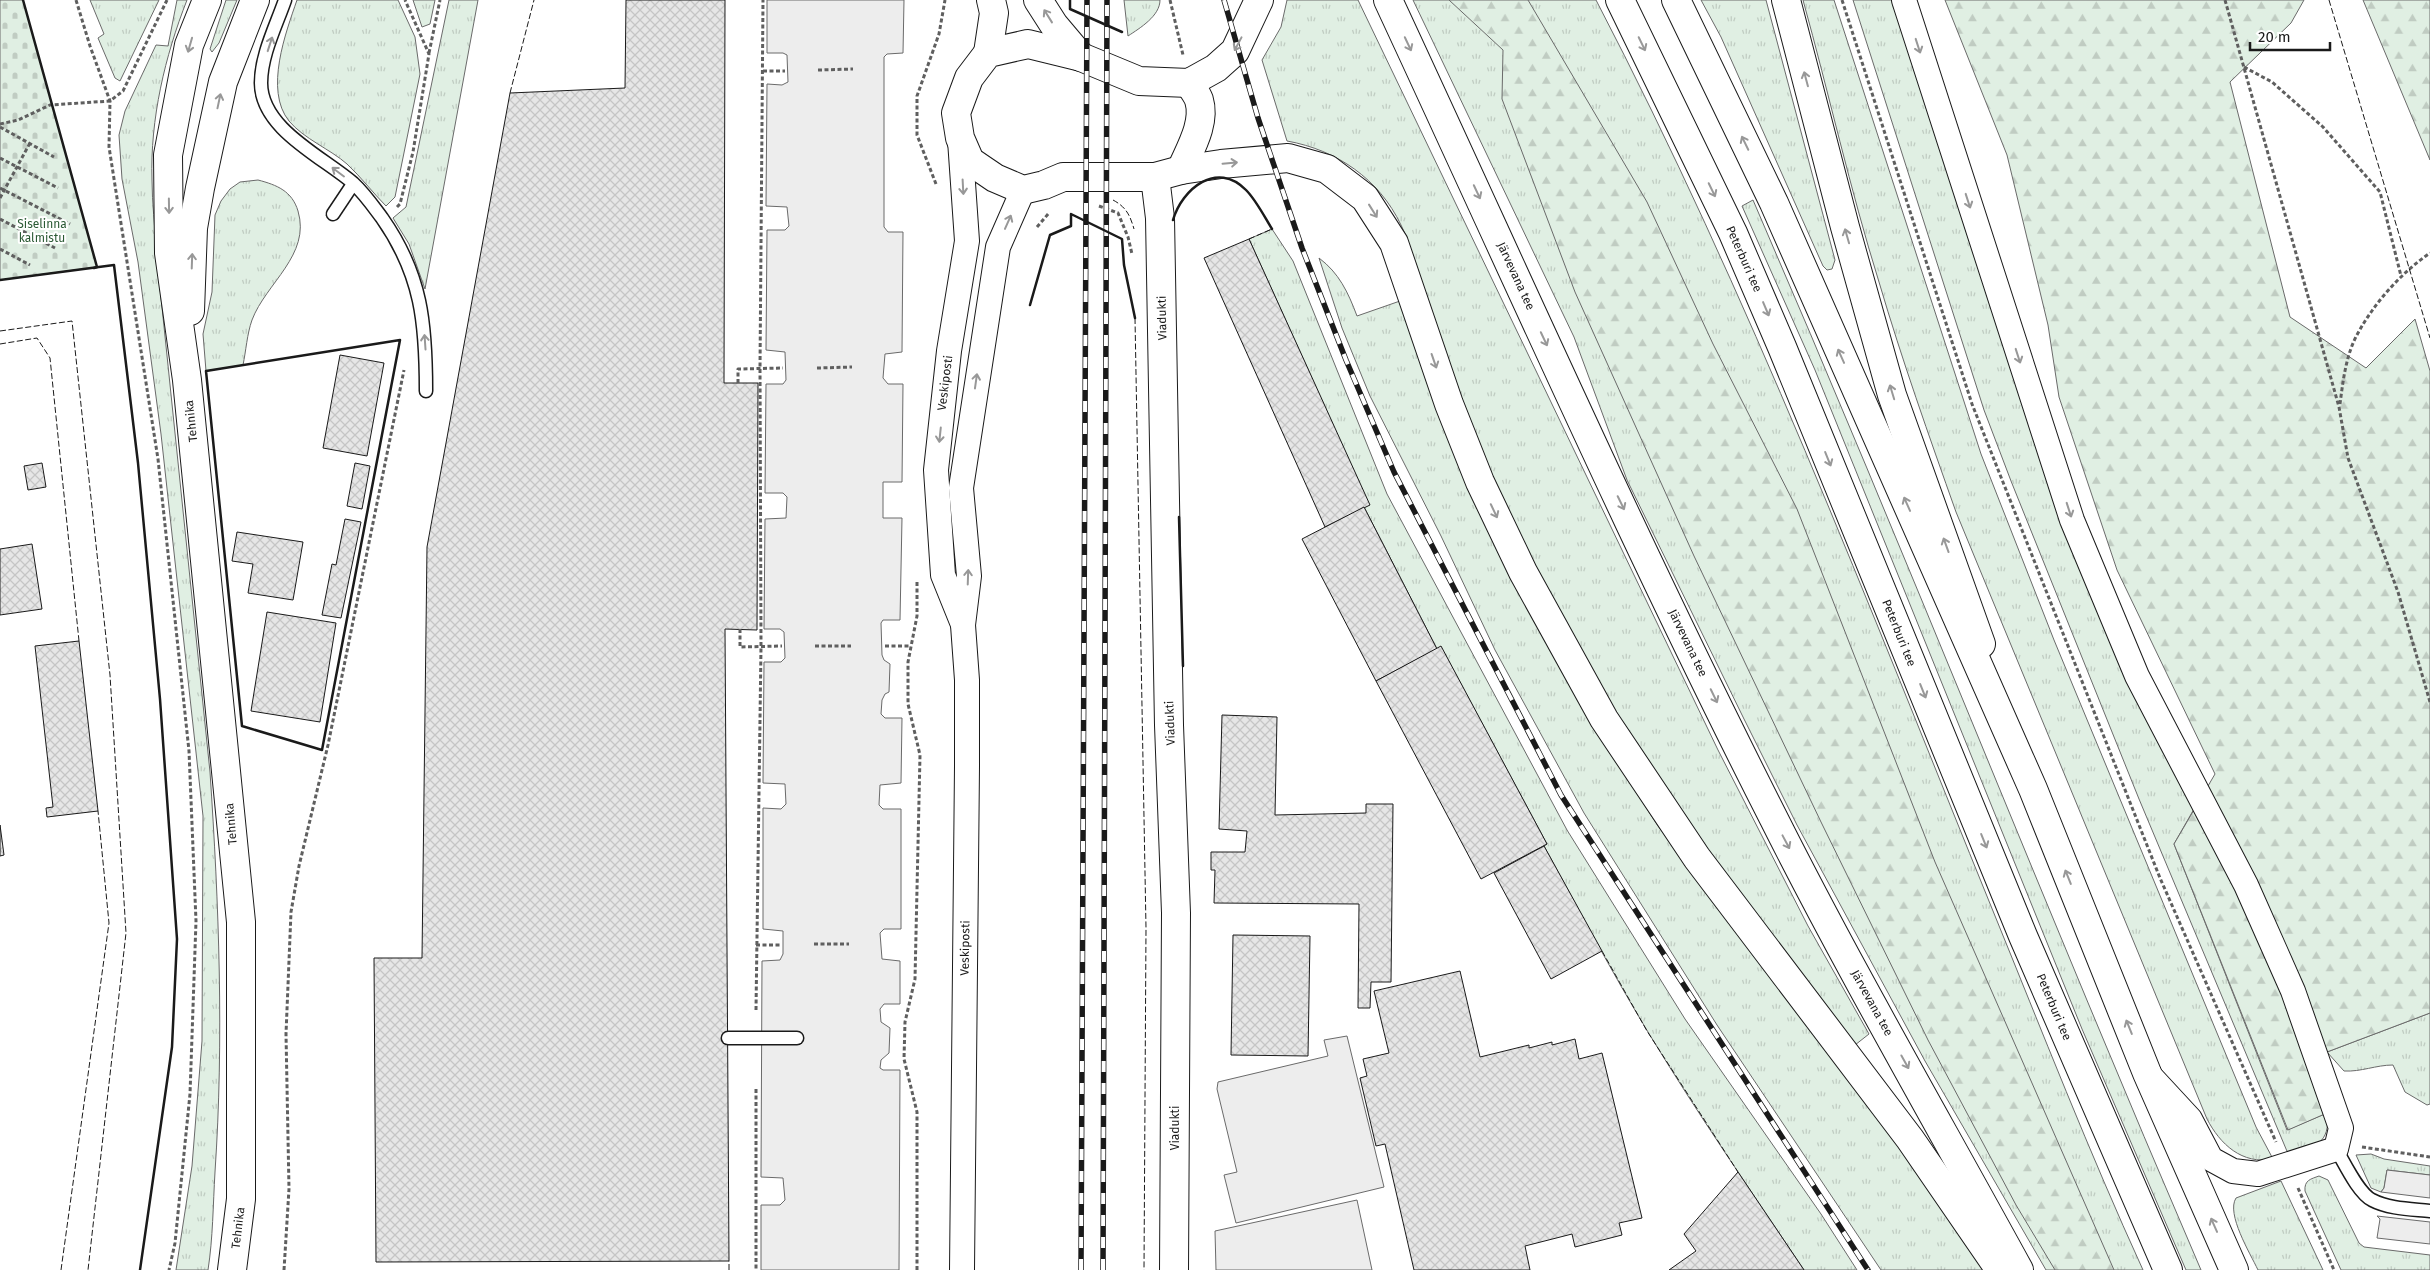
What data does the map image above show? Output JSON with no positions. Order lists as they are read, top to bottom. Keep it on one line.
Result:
{"streets":{"main road":["Peterburi tee","Järvevana tee","Viadukti","Tehnika"],"street":["Veskiposti"]},"parks":["Siselinna kalmistu"],"scale_bar":"20 m"}
